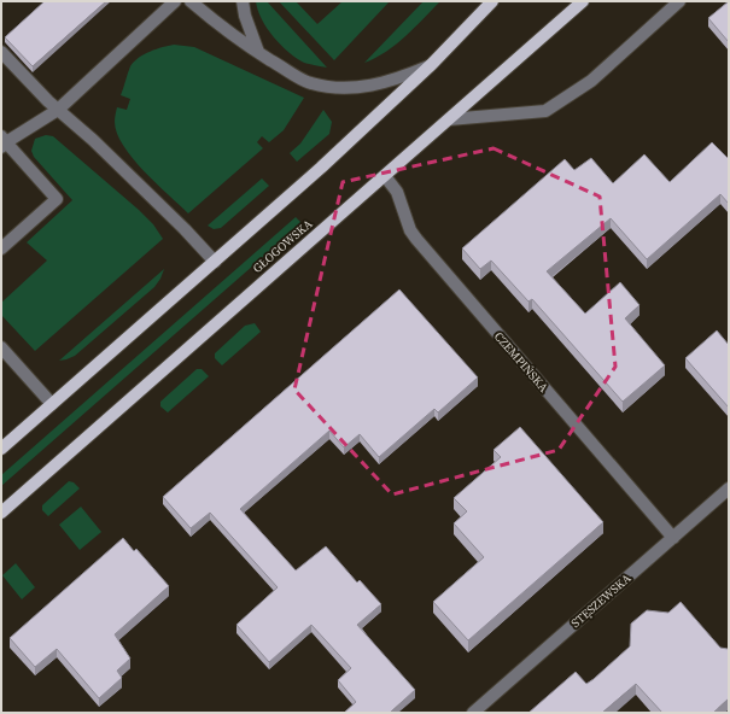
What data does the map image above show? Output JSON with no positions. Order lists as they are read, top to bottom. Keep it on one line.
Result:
{"streets":{"main road":["GŁOGOWSKA"],"street":["CZEMPIŃSKA","STĘSZEWSKA"]},"crossings":[["GŁOGOWSKA","CZEMPIŃSKA"],["CZEMPIŃSKA","STĘSZEWSKA"]]}
